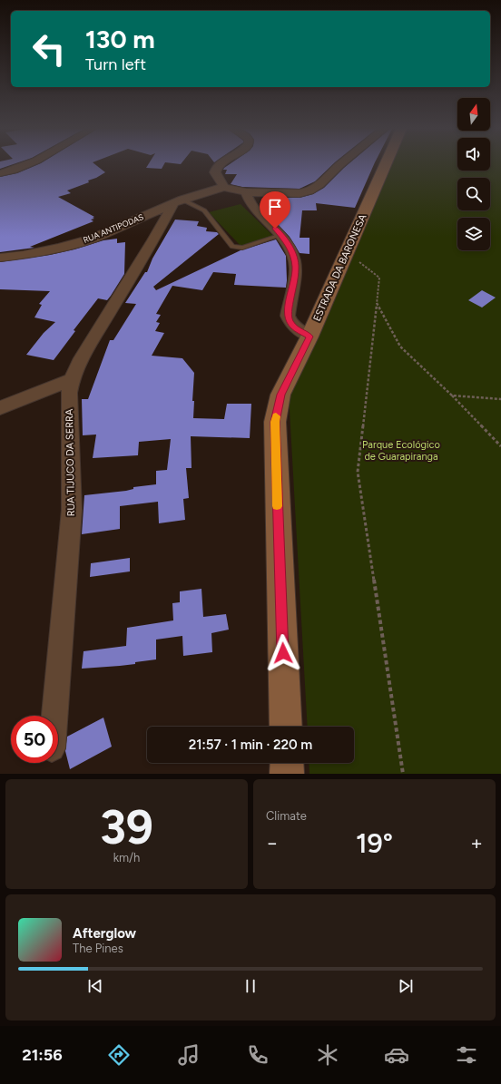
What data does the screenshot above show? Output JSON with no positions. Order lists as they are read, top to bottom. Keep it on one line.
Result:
{"streets":{"main road":["ESTRADA DA BARONESA"],"street":["RUA ANTIPODAS","RUA TIJUCO DA SERRA"]},"crossings":[["RUA ANTIPODAS","RUA TIJUCO DA SERRA"]],"parks":["Parque Ecológico de Guarapiranga"],"north":"top","page":{"turn":["130 m","Turn left"],"limit":"50","trip":"21:57 · 1 min · 220 m","tile":[["39","km/h"],"Climate"],"heat":["−","19°","+"],"song":["Afterglow","The Pines"],"tabs":"21:56"}}
